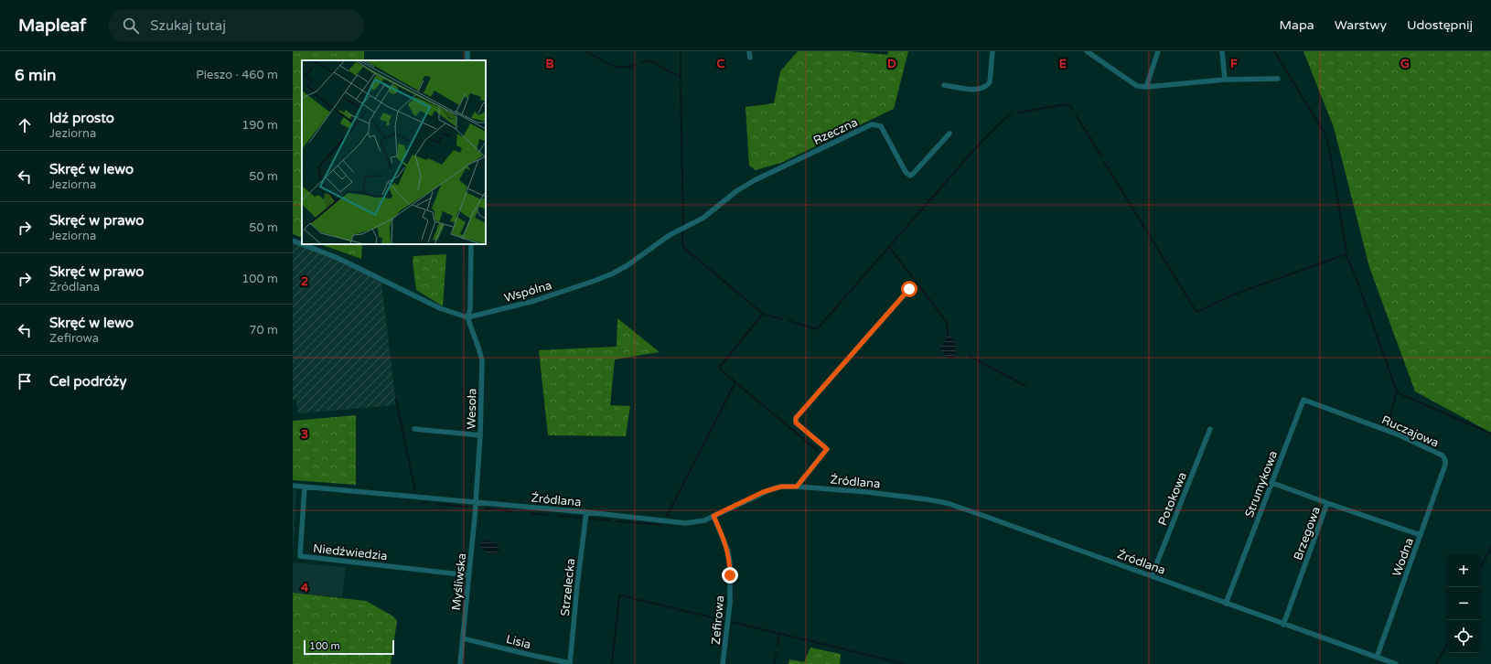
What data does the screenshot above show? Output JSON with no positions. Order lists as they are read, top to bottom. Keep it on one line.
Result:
{"streets":{"street":["Rzeczna","Wspólna","Wesoła","Ruczajowa","Źródlana","Strumykowa","Potokowa","Brzegowa","Niedźwiedzia","Wodna","Myśliwska","Strzelecka","Zefirowa","Lisia"]},"crossings":[["Rzeczna","Wspólna"],["Wspólna","Wesoła"],["Wesoła","Źródlana"],["Wesoła","Myśliwska"],["Ruczajowa","Strumykowa"],["Ruczajowa","Wodna"],["Źródlana","Strumykowa"],["Źródlana","Potokowa"],["Źródlana","Brzegowa"],["Źródlana","Niedźwiedzia"],["Źródlana","Wodna"],["Źródlana","Myśliwska"],["Źródlana","Strzelecka"],["Źródlana","Zefirowa"],["Strumykowa","Brzegowa"],["Brzegowa","Wodna"],["Niedźwiedzia","Myśliwska"],["Myśliwska","Lisia"],["Strzelecka","Lisia"]],"scale_bar":"100 m","page":{"header":"Mapleaf","search":"Szukaj tutaj","nav":["Mapa","Warstwy","Udostępnij"],"heading":["6 min","Pieszo · 460 m"],"list":[["Idź prosto","Jeziorna","190 m"],["Skręć w lewo","Jeziorna","50 m"],["Skręć w prawo","Jeziorna","50 m"],["Skręć w prawo","Źródlana","100 m"],["Skręć w lewo","Zefirowa","70 m"],"Cel podróży"],"map_buttons":["+","−"],"scale":"100 m"},"grid":{"columns":["B","C","D","E","F","G"],"rows":["2","3","4"]}}
